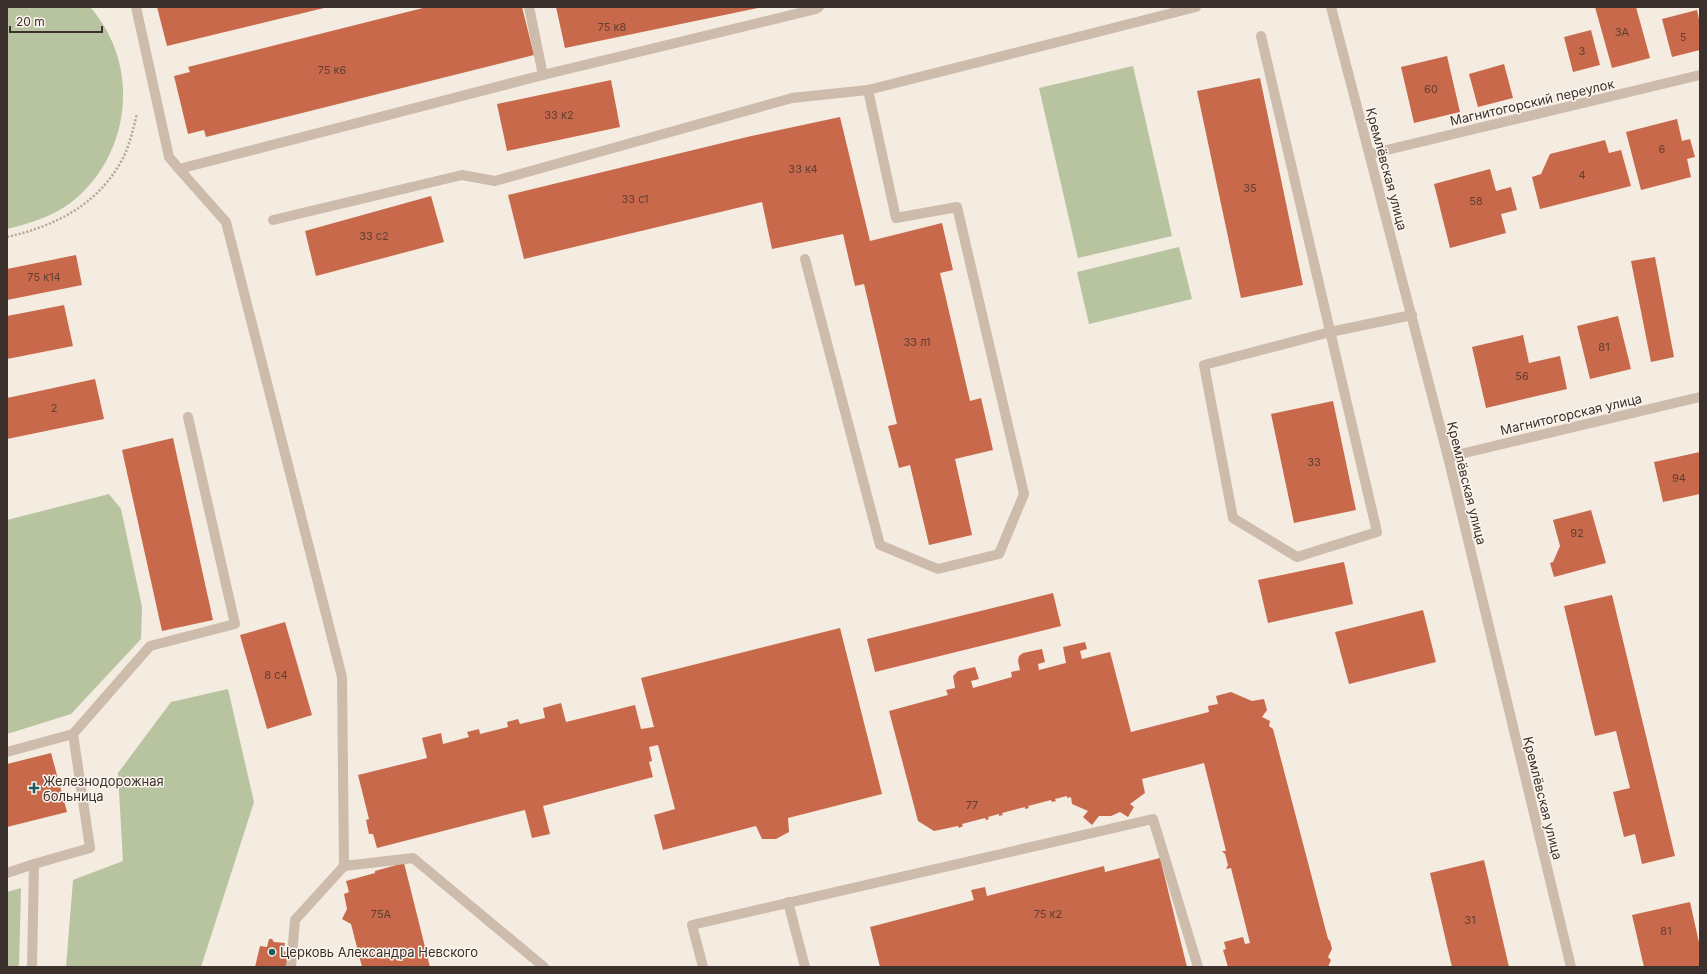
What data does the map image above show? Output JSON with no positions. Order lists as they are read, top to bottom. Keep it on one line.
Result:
{"streets":{"street":["Магнитогорский переулок","Кремлёвская улица","Магнитогорская улица"]},"crossings":[["Магнитогорский переулок","Кремлёвская улица"],["Кремлёвская улица","Магнитогорская улица"]],"places":{"health":["Железнодорожная больница"],"other":["Церковь Александра Невского"]},"house_numbers":["75 к8","3А","5","3","75 к6","60","33 к2","6","33 к4","4","35","33 с1","58","33 с2","75 к14","33 л1","81","56","2","33","94","92","8 с4","77","75А","75 к2","31","81"],"scale_bar":"20 m"}
